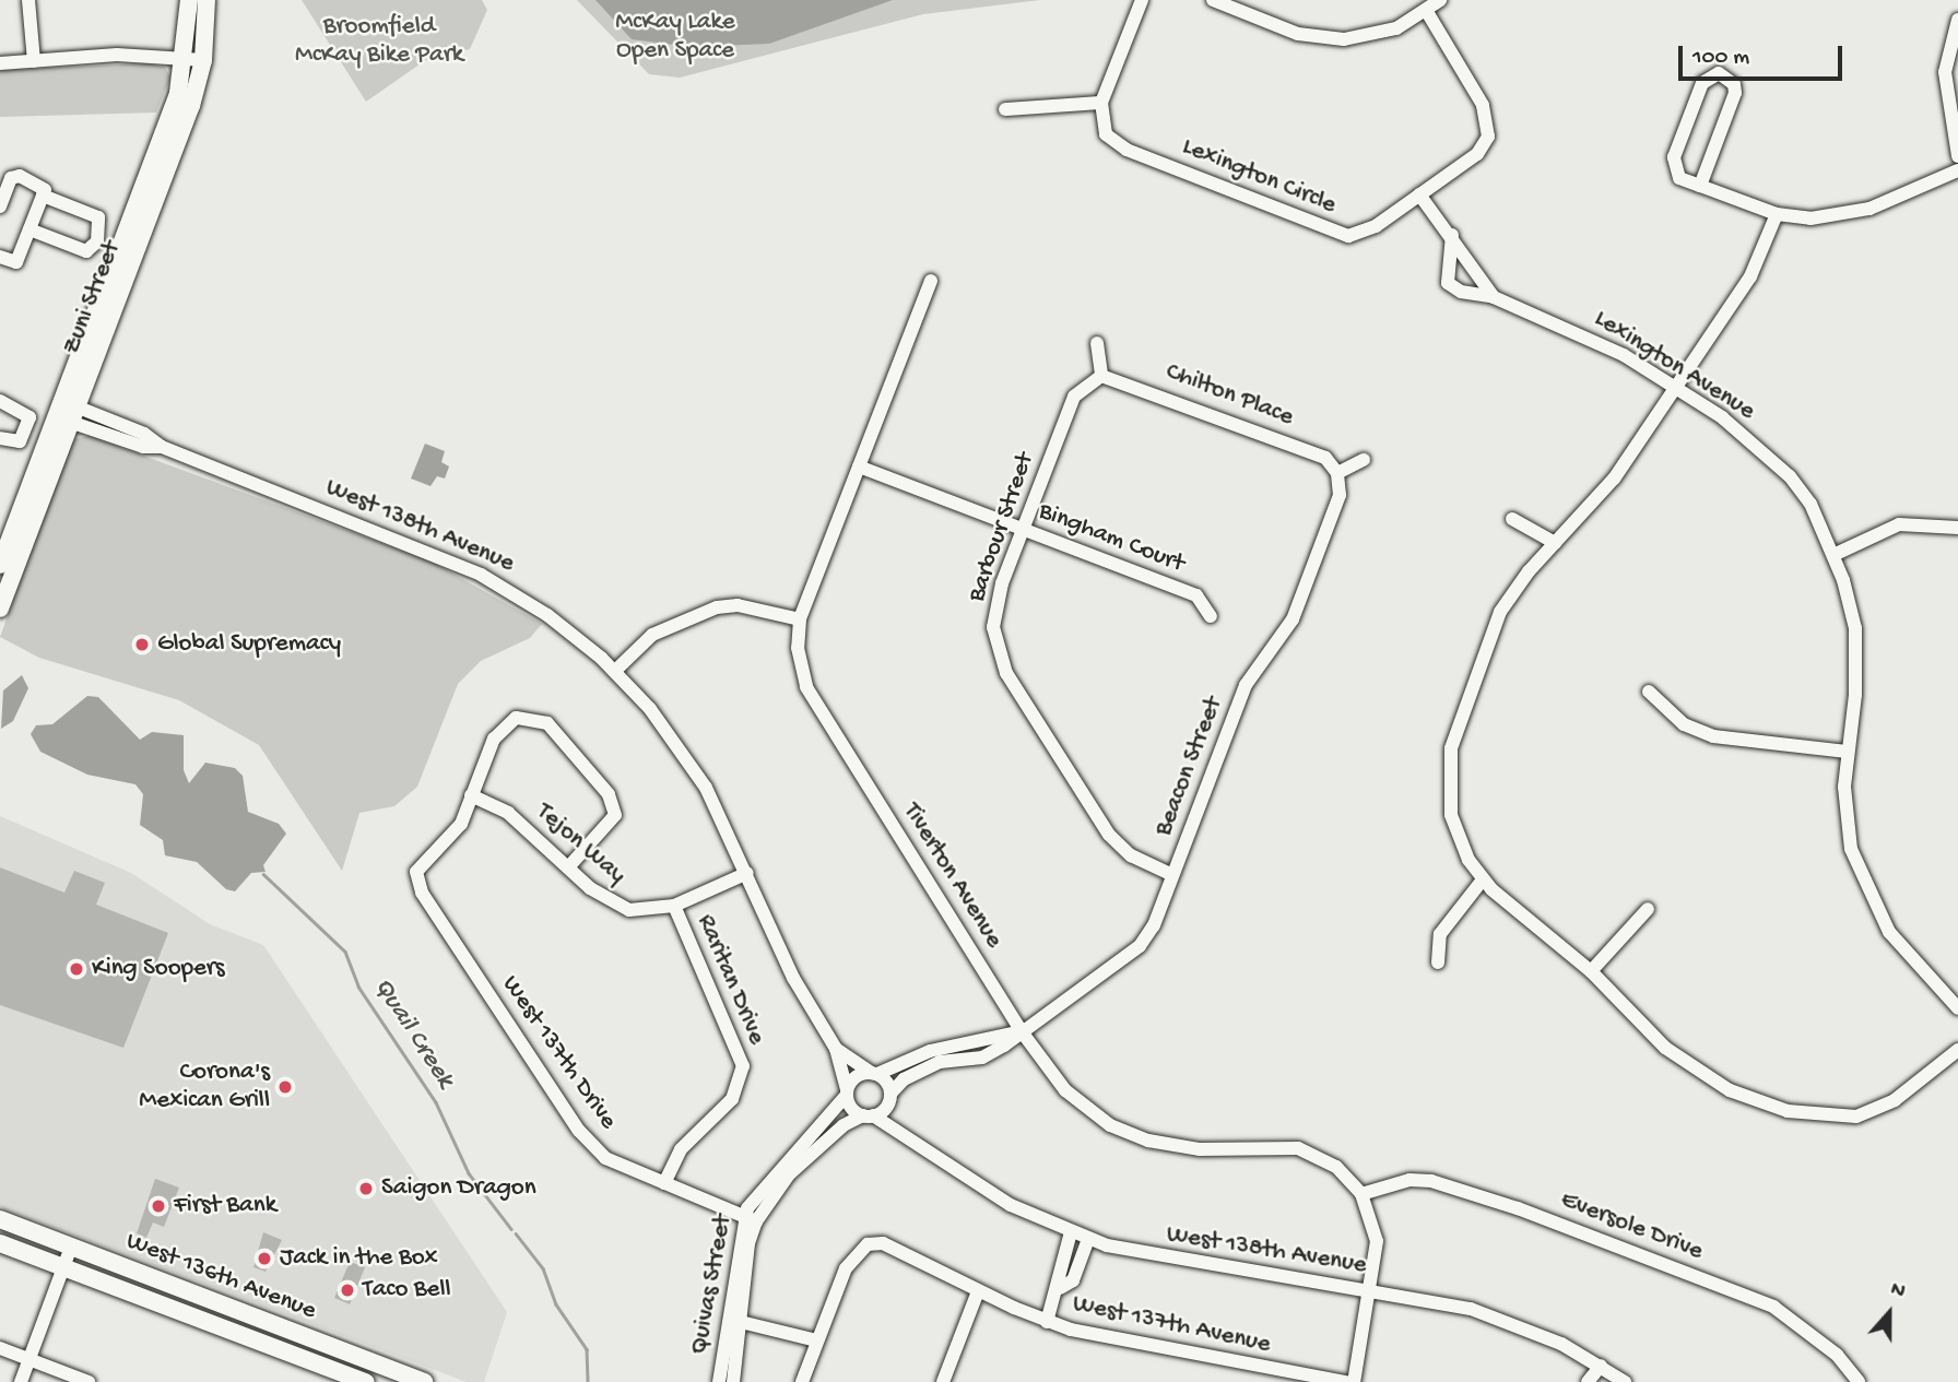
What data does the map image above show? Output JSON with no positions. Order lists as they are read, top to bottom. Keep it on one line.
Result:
{"streets":{"main road":["Zuni Street","West 136th Avenue"],"street":["Lexington Circle","Lexington Avenue","Chilton Place","West 138th Avenue","Barbour Street","Bingham Court","Beacon Street","Tejon Way","Tiverton Avenue","Raritan Drive","West 137th Drive","Eversole Drive","Quivas Street","West 137th Avenue"]},"crossings":[["Zuni Street","West 138th Avenue"],["Chilton Place","Barbour Street"],["Chilton Place","Beacon Street"],["West 138th Avenue","Beacon Street"],["West 138th Avenue","Tejon Way"],["West 138th Avenue","Tiverton Avenue"],["West 138th Avenue","Quivas Street"],["Barbour Street","Bingham Court"],["Barbour Street","Beacon Street"],["Bingham Court","Tiverton Avenue"],["Beacon Street","Tiverton Avenue"],["Beacon Street","Quivas Street"],["Tejon Way","Raritan Drive"],["Tejon Way","West 137th Drive"],["Tiverton Avenue","Eversole Drive"],["Raritan Drive","West 137th Drive"],["West 137th Drive","Quivas Street"]],"water":["Quail Creek"],"parks":["McKay Lake Open Space","Broomfield McKay Bike Park"],"places":["Global Supremacy","King Soopers","Corona's Mexican Grill","Saigon Dragon","First Bank","Jack in the Box","Taco Bell"],"scale_bar":"100 m","north":"top"}
